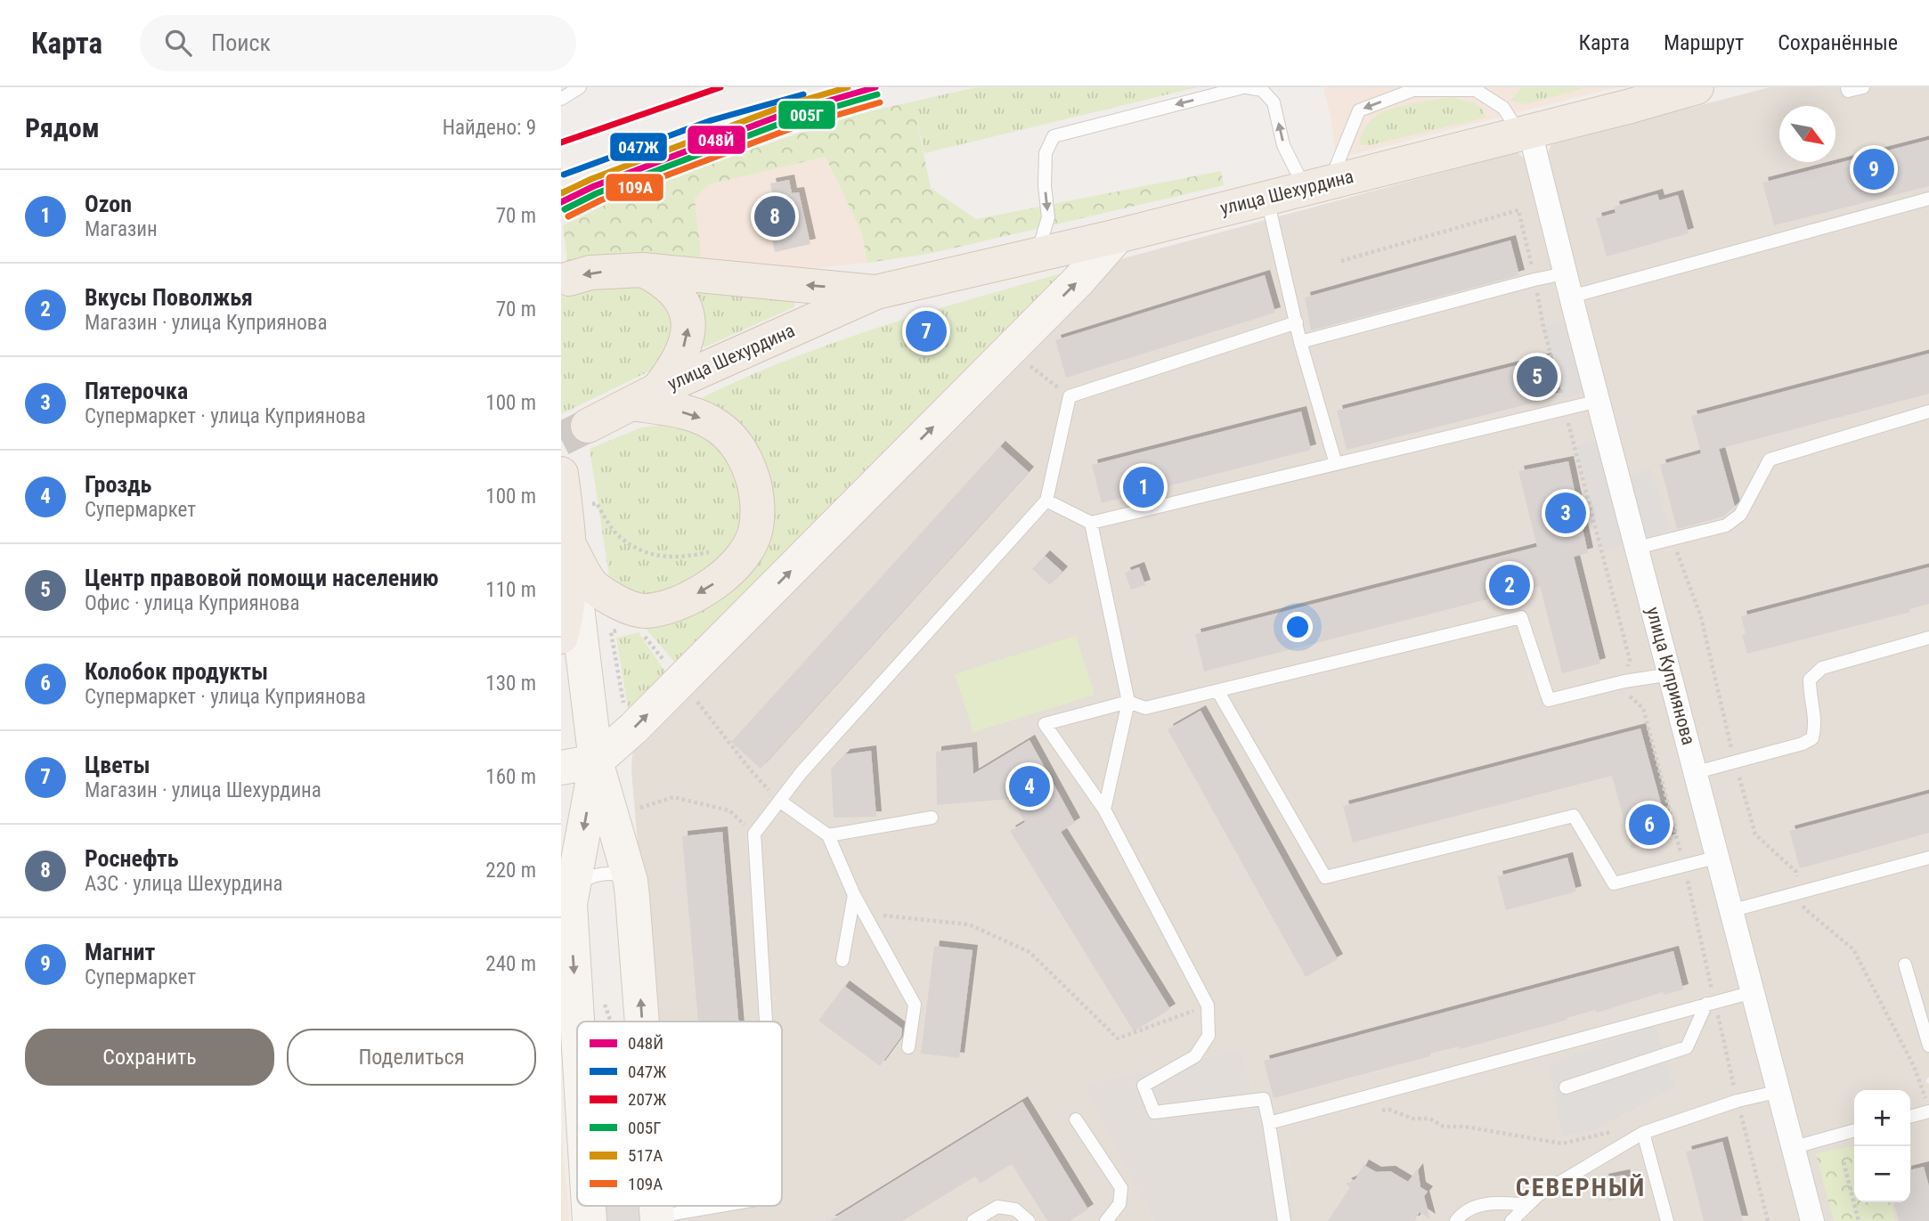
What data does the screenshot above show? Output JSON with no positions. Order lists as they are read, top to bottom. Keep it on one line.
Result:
{"streets":{"main road":["улица Шехурдина"],"street":["улица Куприянова"]},"crossings":[["улица Шехурдина","улица Куприянова"]],"districts":["СЕВЕРНЫЙ"],"lines":["transit line 048Й","transit line 207Ж","transit line 517А","transit line 047Ж","transit line 005Г","transit line 109А"],"legend":["048Й","047Ж","207Ж","005Г","517А","109А"],"north":"bottom right","page":{"header":"Карта","search":"Поиск","nav":["Карта","Маршрут","Сохранённые"],"heading":["Рядом","Найдено: 9"],"pins":["9","8","7","5","1","3","2","4","6"],"list":[{"mark":"1","name":"Ozon","note":"Магазин","value":"70 m"},{"mark":"2","name":"Вкусы Поволжья","note":"Магазин · улица Куприянова","value":"70 m"},{"mark":"3","name":"Пятерочка","note":"Супермаркет · улица Куприянова","value":"100 m"},{"mark":"4","name":"Гроздь","note":"Супермаркет","value":"100 m"},{"mark":"5","name":"Центр правовой помощи населению","note":"Офис · улица Куприянова","value":"110 m"},{"mark":"6","name":"Колобок продукты","note":"Супермаркет · улица Куприянова","value":"130 m"},{"mark":"7","name":"Цветы","note":"Магазин · улица Шехурдина","value":"160 m"},{"mark":"8","name":"Роснефть","note":"АЗС · улица Шехурдина","value":"220 m"},{"mark":"9","name":"Магнит","note":"Супермаркет","value":"240 m"}],"buttons":["Сохранить","Поделиться"],"map_buttons":["+","−"]}}
